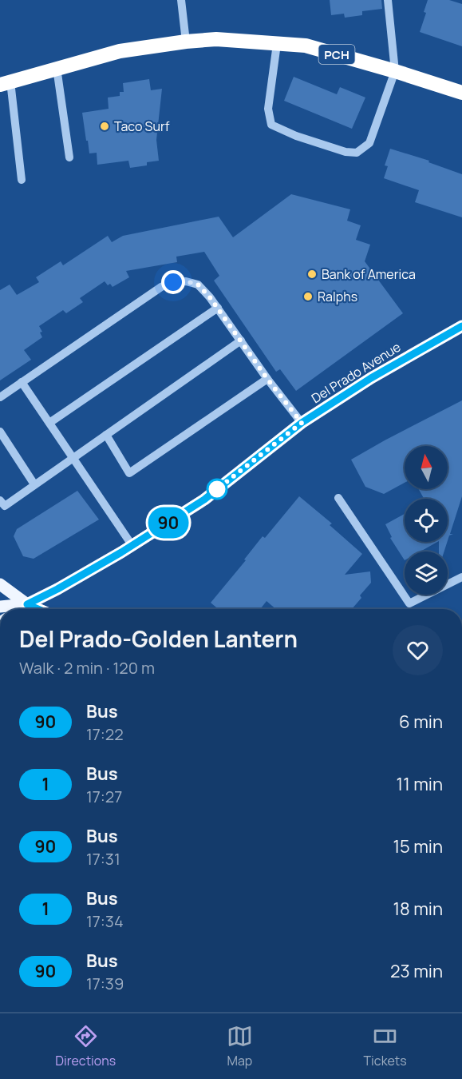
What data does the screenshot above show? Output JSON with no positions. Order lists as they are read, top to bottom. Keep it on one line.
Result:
{"streets":{"highway":["PCH"],"main road":["Del Prado Avenue"]},"places":["Taco Surf","Bank of America","Ralphs"],"lines":["bus line 90"],"north":"top","page":{"on_map":"90","heading":["Del Prado-Golden Lantern","Walk · 2 min · 120 m"],"list":[{"mark":"90","name":"Bus","note":"17:22","value":"6 min"},{"mark":"1","name":"Bus","note":"17:27","value":"11 min"},{"mark":"90","name":"Bus","note":"17:31","value":"15 min"},{"mark":"1","name":"Bus","note":"17:34","value":"18 min"},{"mark":"90","name":"Bus","note":"17:39","value":"23 min"}],"tabs":["Directions","Map","Tickets"]}}
